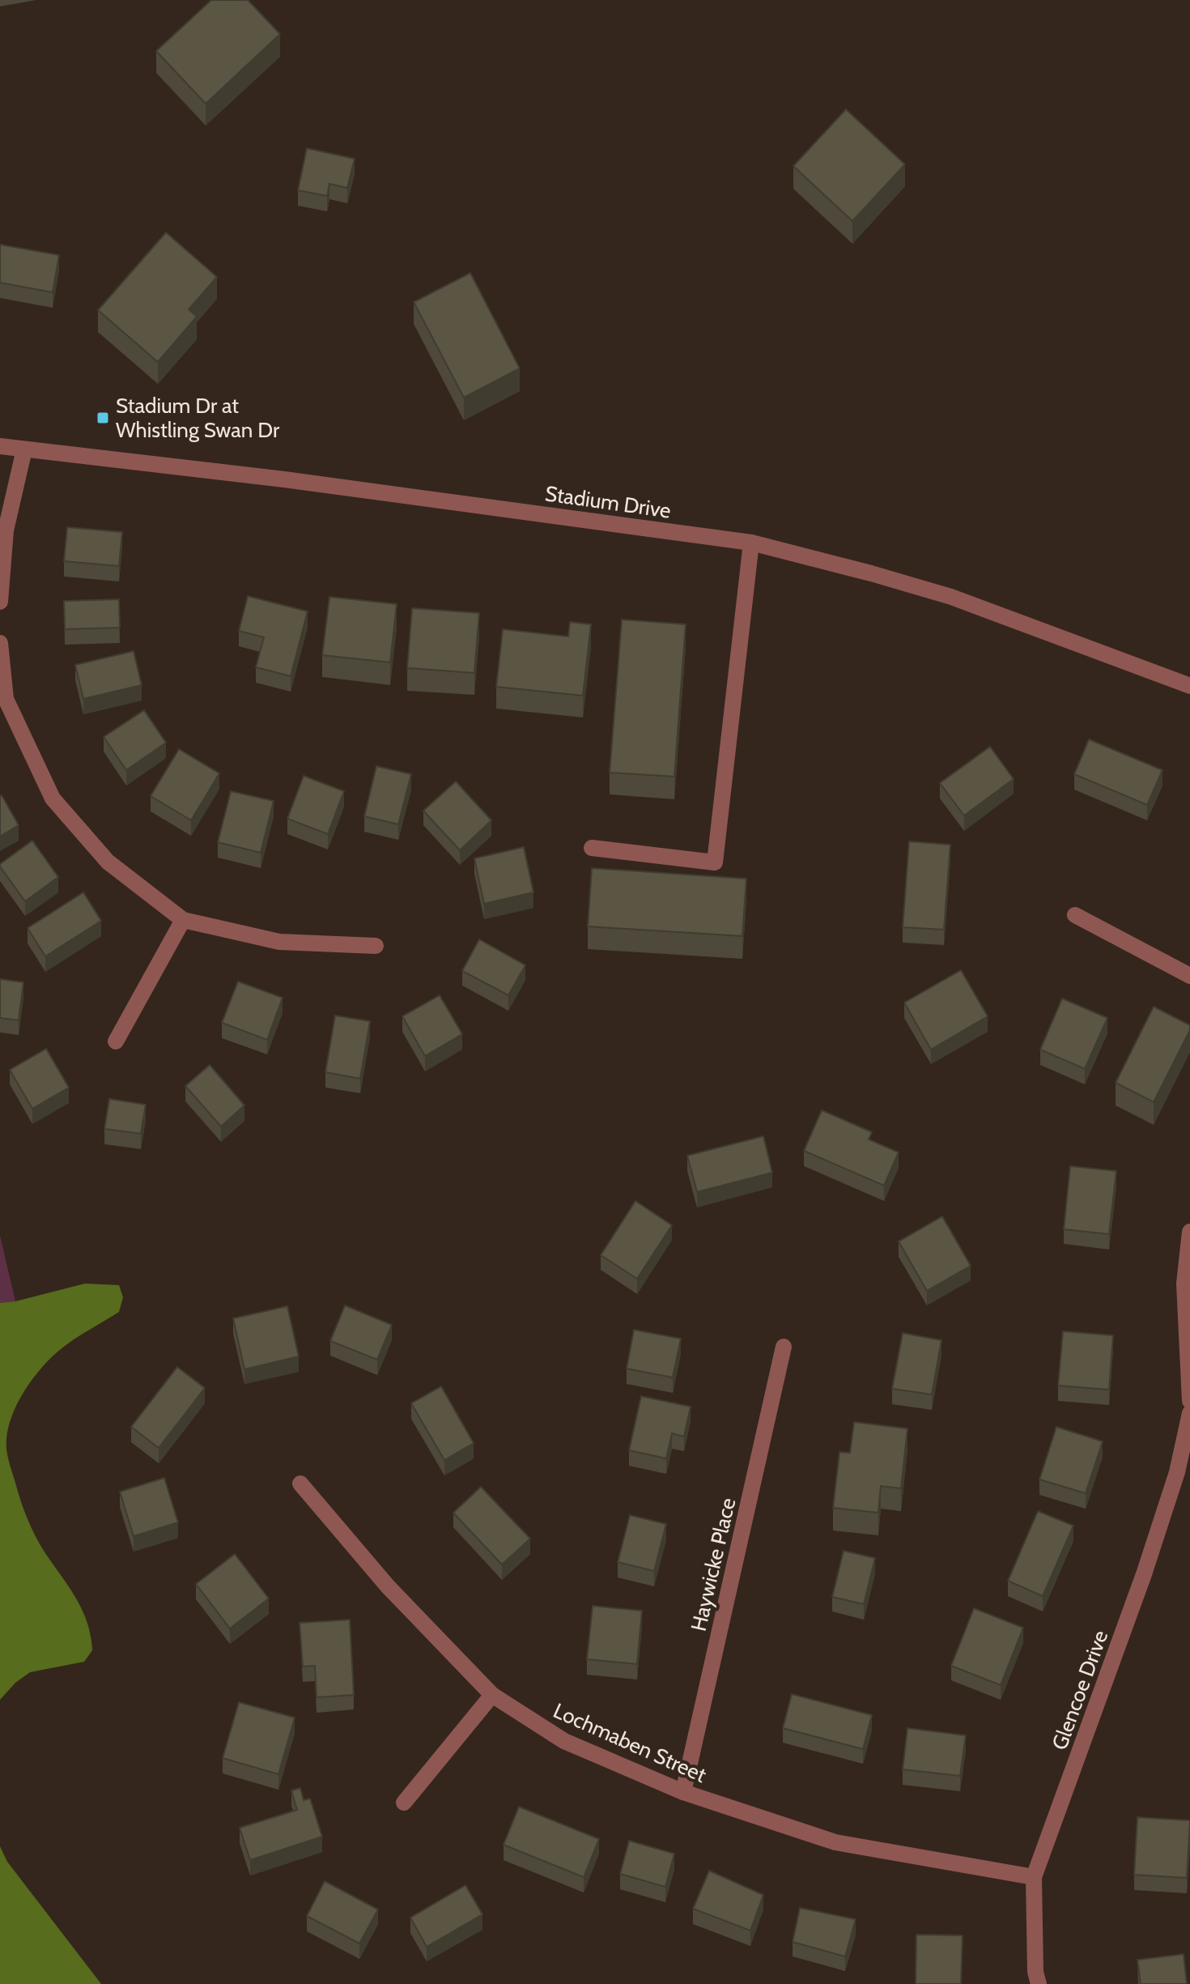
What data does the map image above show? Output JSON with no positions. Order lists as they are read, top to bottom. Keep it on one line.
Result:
{"streets":{"street":["Stadium Drive","Haywicke Place","Glencoe Drive","Lochmaben Street"]},"crossings":[["Haywicke Place","Lochmaben Street"],["Glencoe Drive","Lochmaben Street"]],"places":{"transit":["Stadium Dr at Whistling Swan Dr"]}}
